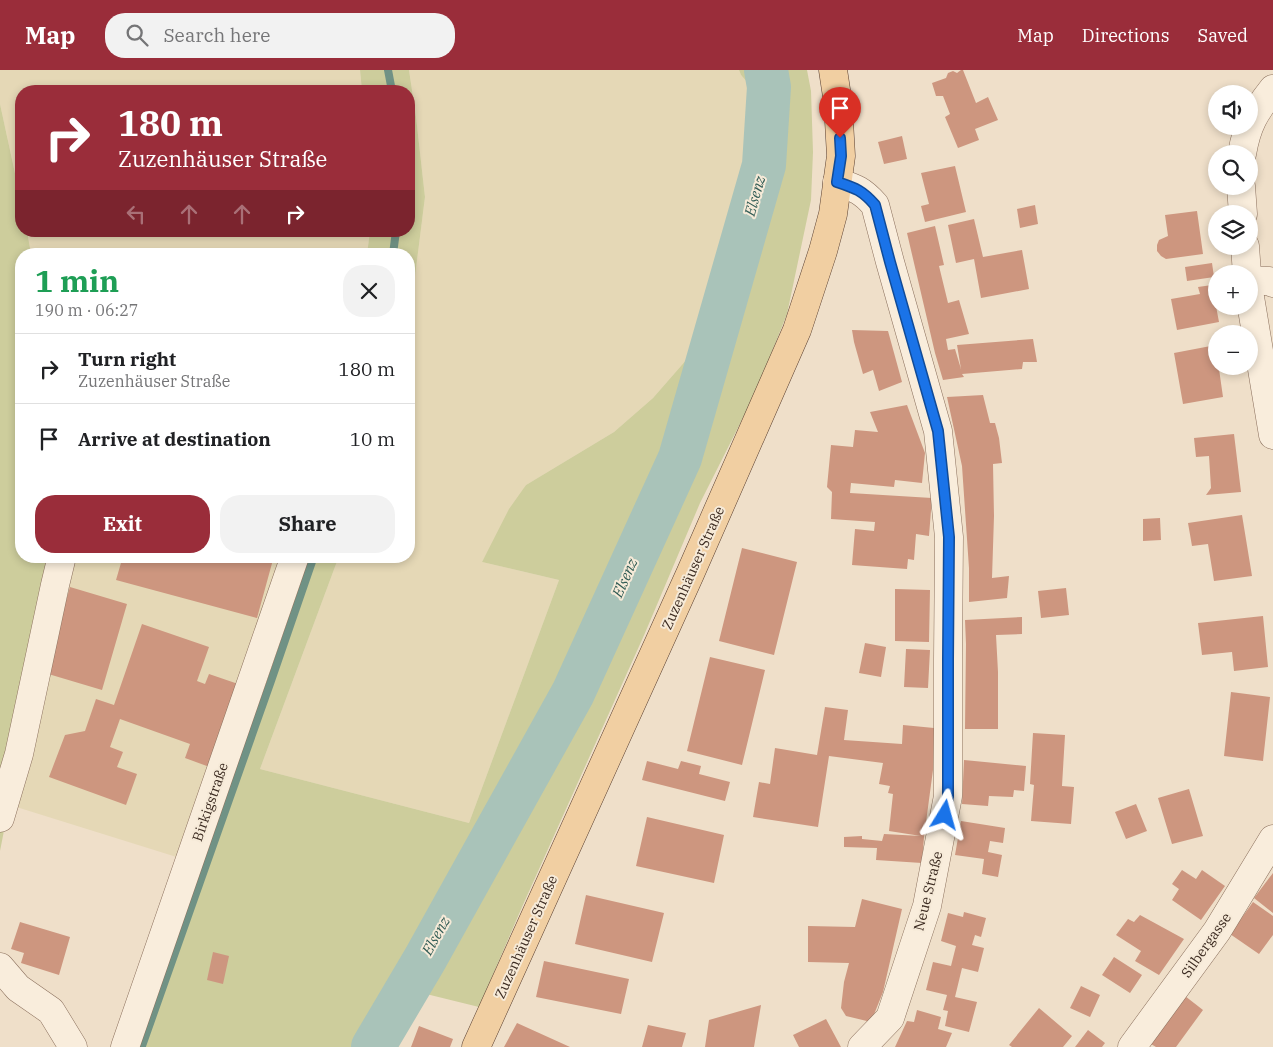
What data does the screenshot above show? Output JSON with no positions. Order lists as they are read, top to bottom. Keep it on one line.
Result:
{"streets":{"main road":["Zuzenhäuser Straße"],"street":["Birkigstraße","Neue Straße","Silbergasse"]},"crossings":[["Zuzenhäuser Straße","Neue Straße"]],"water":["Elsenz"],"page":{"header":"Map","search":"Search here","nav":["Map","Directions","Saved"],"map_buttons":["+","−"],"turn":["180 m","Zuzenhäuser Straße"],"heading":["1 min","190 m · 06:27"],"list":[{"name":"Turn right","note":"Zuzenhäuser Straße","value":"180 m"},{"name":"Arrive at destination","value":"10 m"}],"buttons":["Exit","Share"]}}
